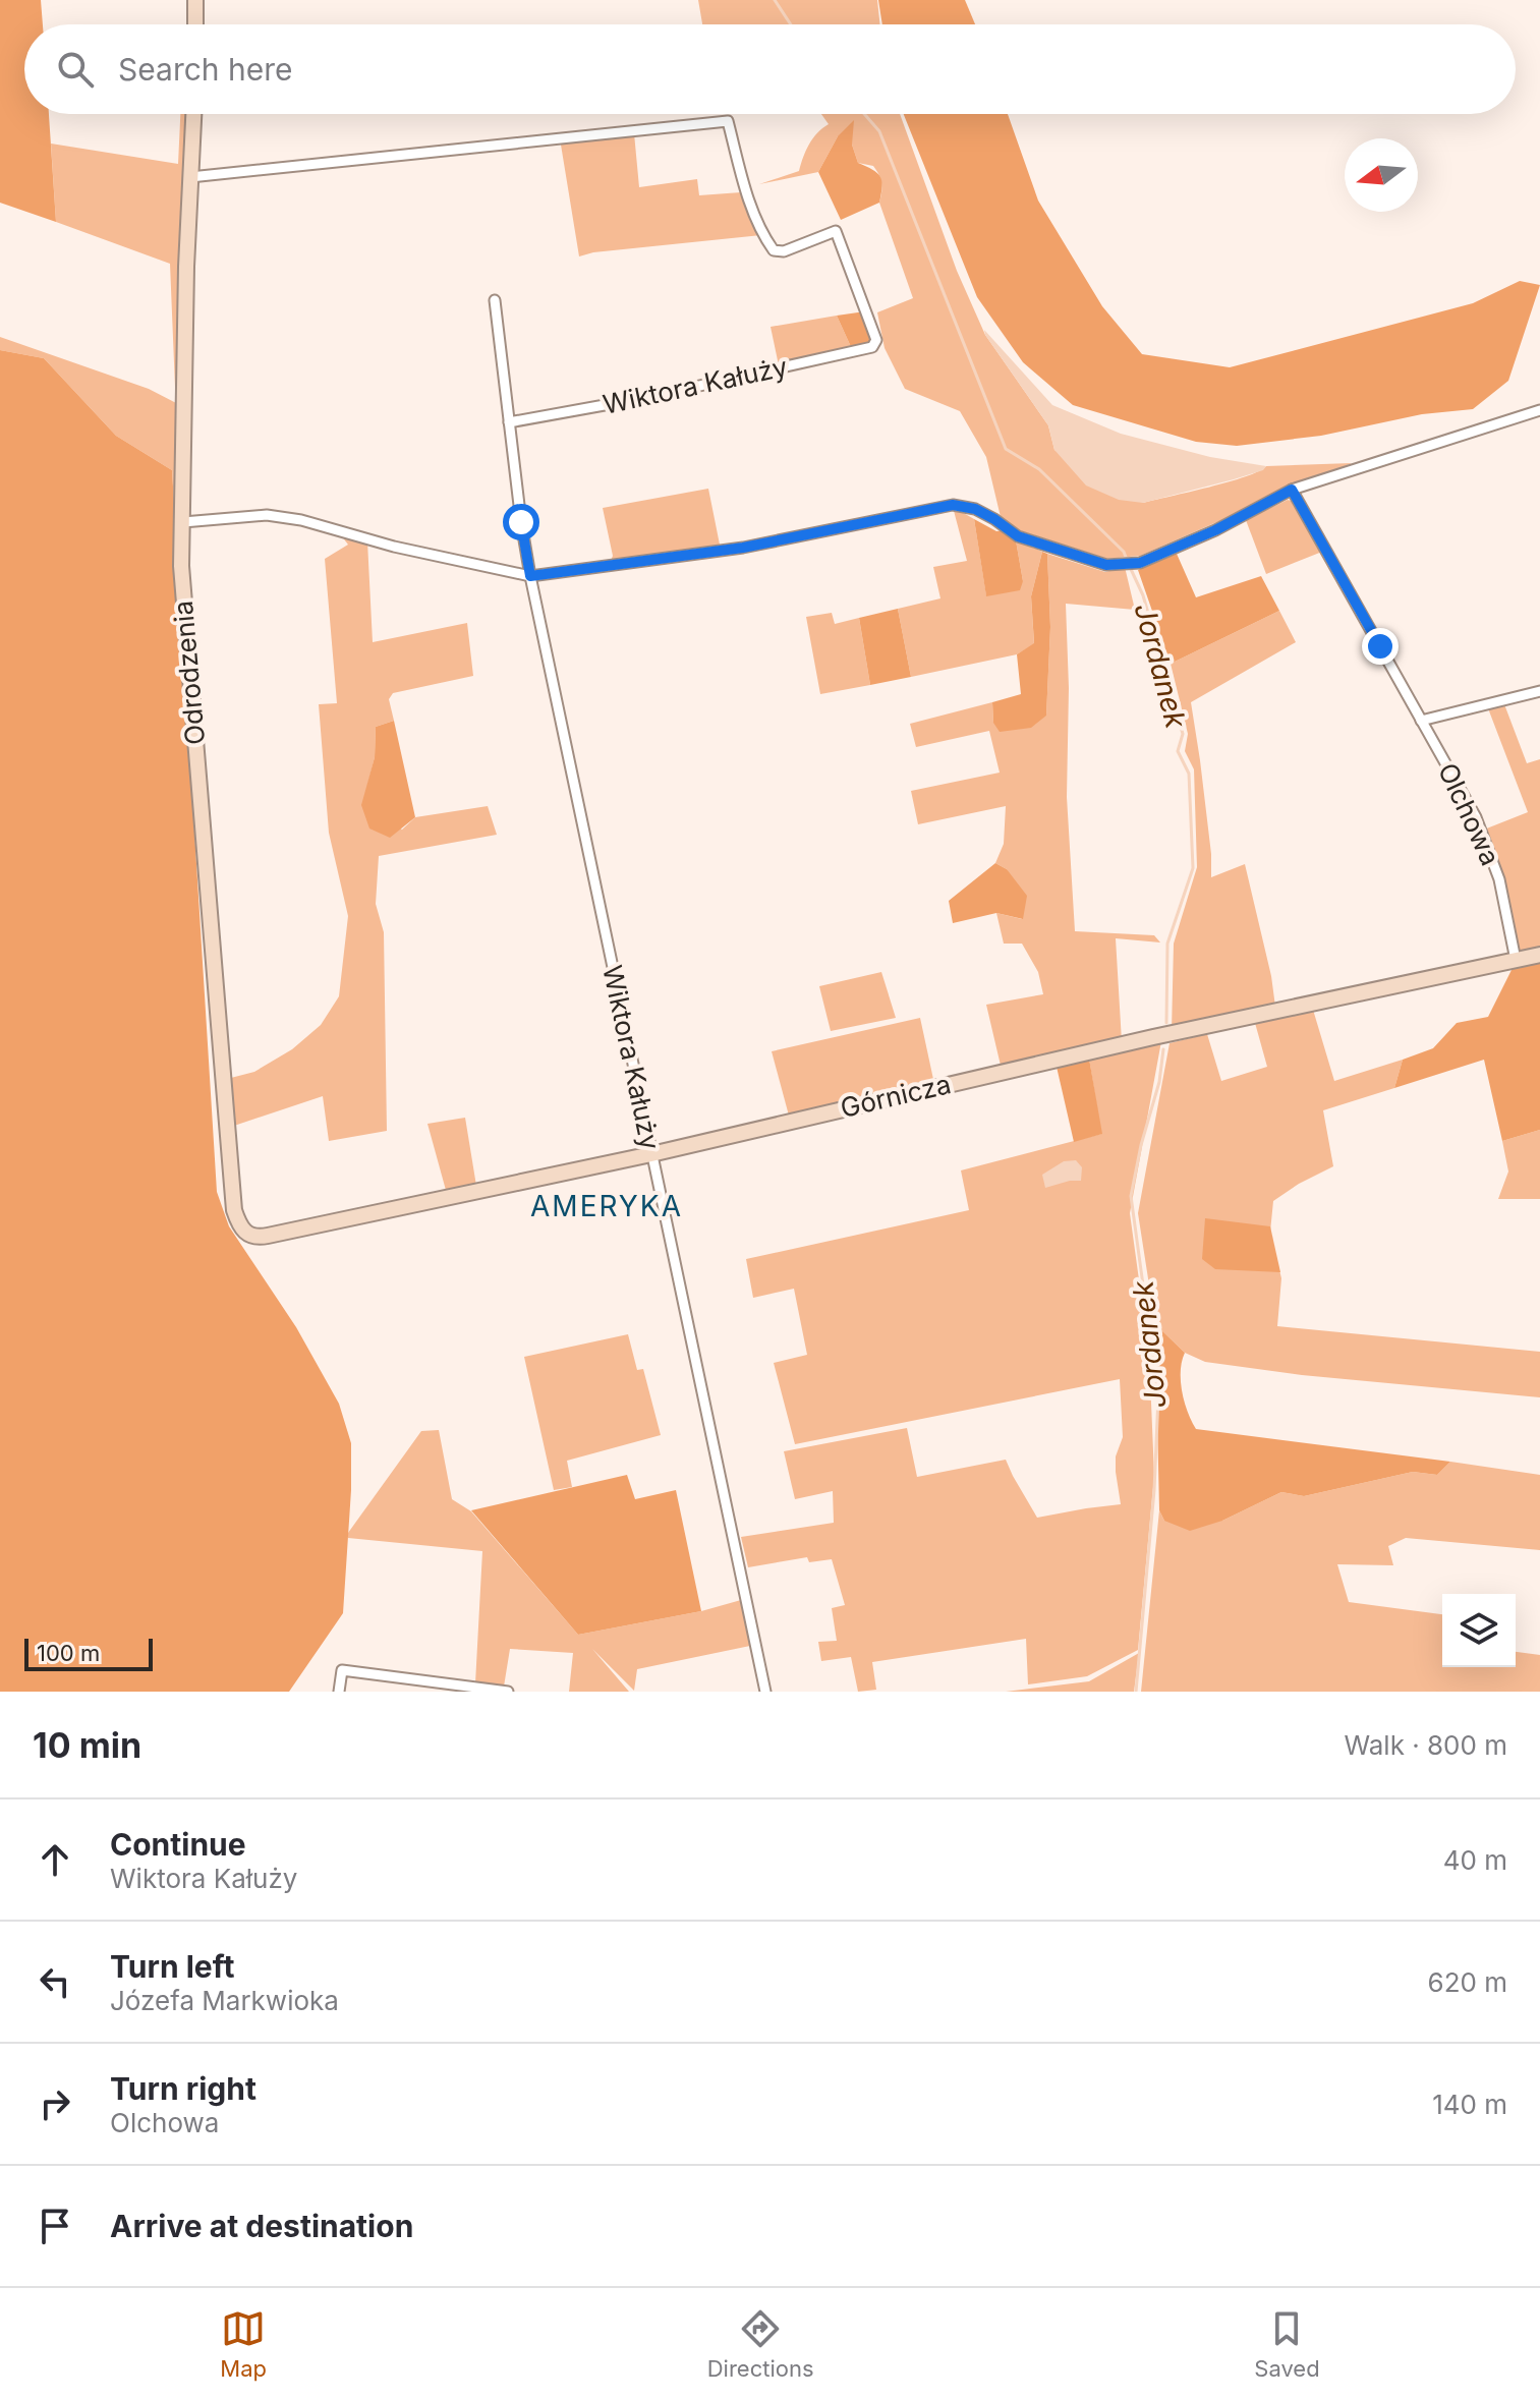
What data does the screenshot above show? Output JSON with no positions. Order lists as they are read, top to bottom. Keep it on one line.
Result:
{"streets":{"street":["Wiktora Kałuży","Odrodzenia","Olchowa","Górnicza"]},"crossings":[["Wiktora Kałuży","Odrodzenia"],["Wiktora Kałuży","Górnicza"],["Odrodzenia","Górnicza"],["Olchowa","Górnicza"]],"districts":["AMERYKA"],"water":["Jordanek"],"scale_bar":"100 m","north":"left","page":{"search":"Search here","scale":"100 m","heading":["10 min","Walk · 800 m"],"list":[["Continue","Wiktora Kałuży","40 m"],["Turn left","Józefa Markwioka","620 m"],["Turn right","Olchowa","140 m"],"Arrive at destination"],"nav":["Map","Directions","Saved"]}}
